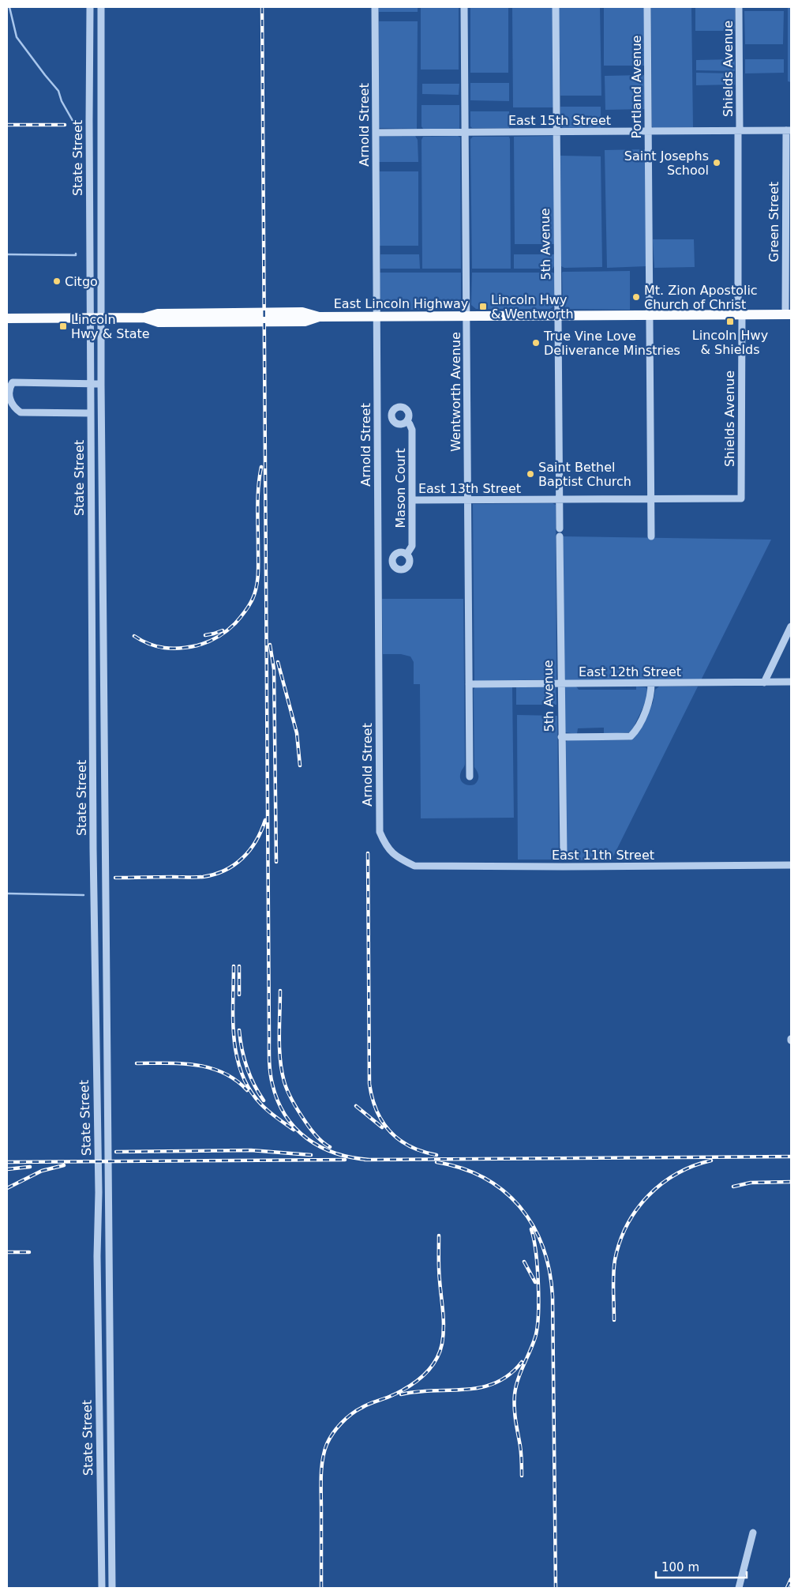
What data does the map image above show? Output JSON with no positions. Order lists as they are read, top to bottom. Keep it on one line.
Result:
{"streets":{"main road":["East Lincoln Highway"],"street":["Shields Avenue","Portland Avenue","East 15th Street","Arnold Street","State Street","Green Street","5th Avenue","Wentworth Avenue","Mason Court","East 13th Street","East 12th Street","East 11th Street"]},"crossings":[["Shields Avenue","East 15th Street"],["Shields Avenue","East Lincoln Highway"],["Shields Avenue","East 13th Street"],["Portland Avenue","East 15th Street"],["Portland Avenue","East Lincoln Highway"],["Portland Avenue","East 13th Street"],["East 15th Street","Arnold Street"],["East 15th Street","Green Street"],["East 15th Street","5th Avenue"],["East 15th Street","Wentworth Avenue"],["Arnold Street","East Lincoln Highway"],["Arnold Street","East 11th Street"],["State Street","East Lincoln Highway"],["Green Street","East Lincoln Highway"],["5th Avenue","East Lincoln Highway"],["5th Avenue","East 13th Street"],["5th Avenue","East 12th Street"],["East Lincoln Highway","Wentworth Avenue"],["Wentworth Avenue","East 13th Street"],["Wentworth Avenue","East 12th Street"],["Mason Court","East 13th Street"]],"places":{"other":["Saint Josephs School","Citgo","Mt. Zion Apostolic Church of Christ","True Vine Love Deliverance Minstries","Saint Bethel Baptist Church"],"transit":["Lincoln Hwy & Wentworth","Lincoln Hwy & Shields","Lincoln Hwy & State"]},"scale_bar":"100 m"}
